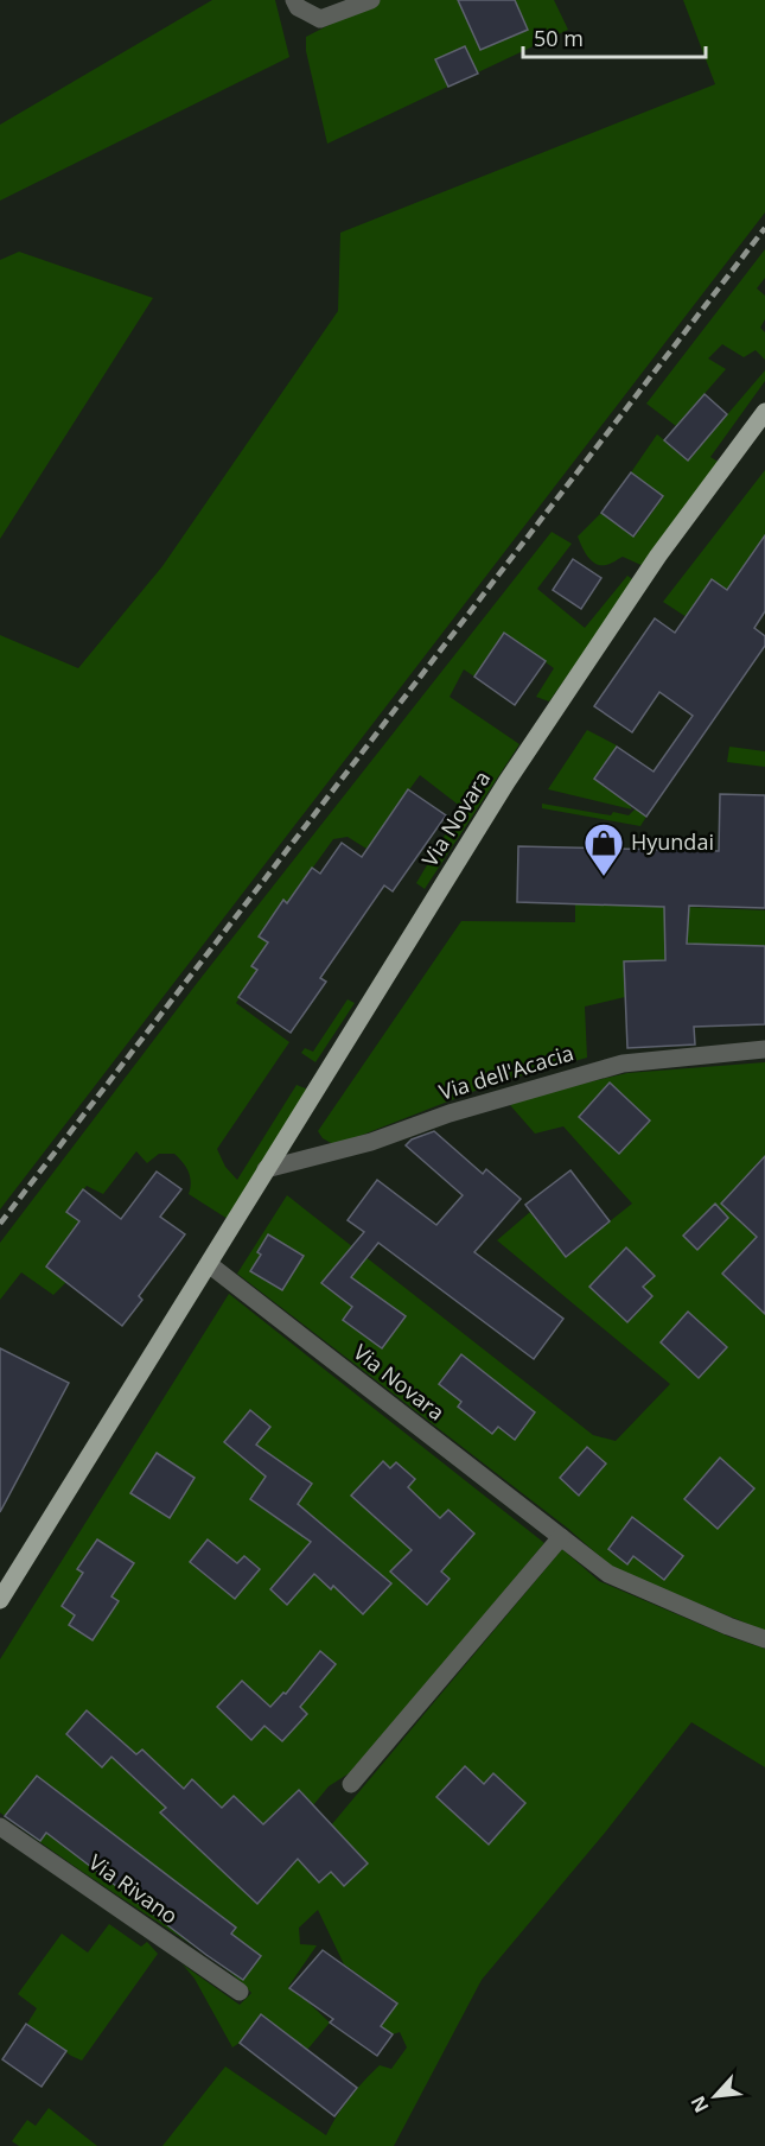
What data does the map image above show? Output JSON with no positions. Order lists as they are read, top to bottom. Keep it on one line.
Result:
{"streets":{"main road":["Via Novara"],"street":["Via dell'Acacia","Via Rivano"]},"crossings":[["Via Novara","Via dell'Acacia"]],"places":{"shop":["Hyundai"]},"scale_bar":"50 m","north":"bottom left"}
